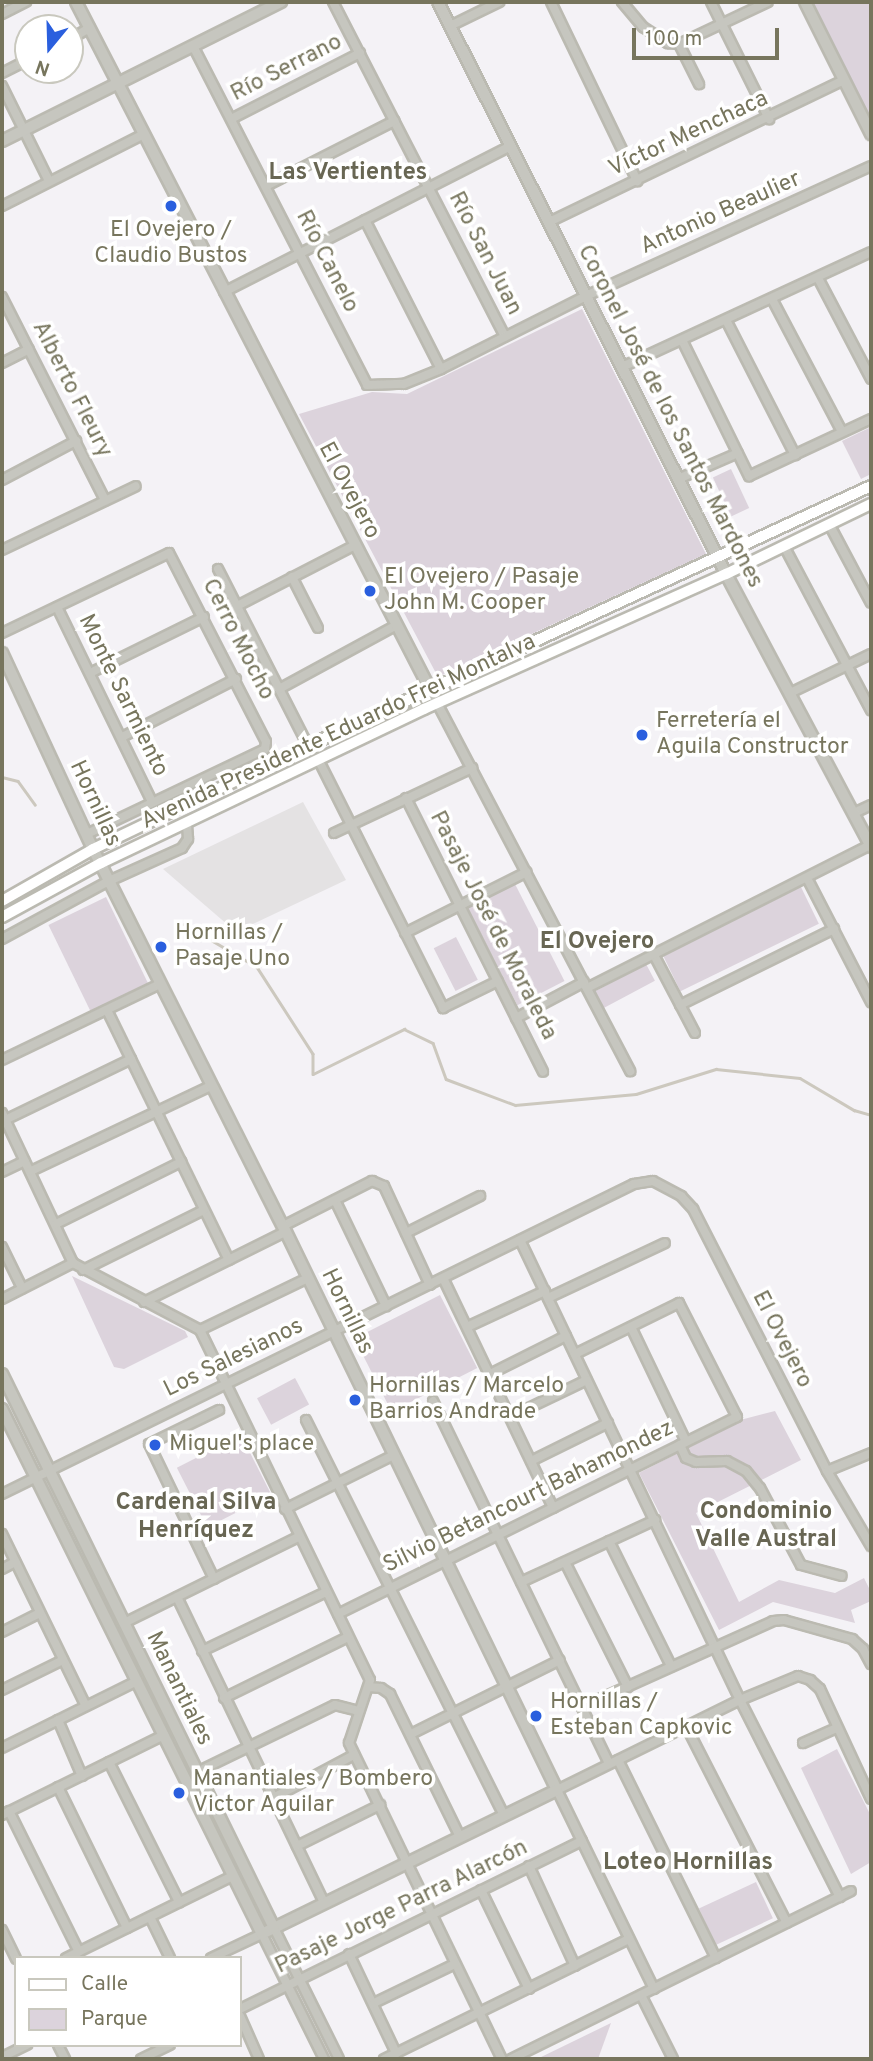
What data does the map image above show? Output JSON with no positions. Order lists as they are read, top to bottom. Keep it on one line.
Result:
{"streets":{"main road":["Avenida Presidente Eduardo Frei Montalva"],"street":["Río Serrano","Víctor Menchaca","Antonio Beaulier","Río San Juan","Río Canelo","Alberto Fleury","Coronel José de los Santos Mardones","El Ovejero","Cerro Mocho","Monte Sarmiento","Hornillas","Pasaje José de Moraleda","Los Salesianos","Silvio Betancourt Bahamondez","Manantiales","Pasaje Jorge Parra Alarcón"]},"crossings":[["Río Serrano","Río San Juan"],["Río Serrano","Río Canelo"],["Víctor Menchaca","Coronel José de los Santos Mardones"],["Antonio Beaulier","Río San Juan"],["Antonio Beaulier","Río Canelo"],["Antonio Beaulier","Coronel José de los Santos Mardones"],["Coronel José de los Santos Mardones","Avenida Presidente Eduardo Frei Montalva"],["El Ovejero","Avenida Presidente Eduardo Frei Montalva"],["El Ovejero","Los Salesianos"],["Cerro Mocho","Monte Sarmiento"],["Cerro Mocho","Avenida Presidente Eduardo Frei Montalva"],["Monte Sarmiento","Avenida Presidente Eduardo Frei Montalva"],["Avenida Presidente Eduardo Frei Montalva","Hornillas"],["Hornillas","Los Salesianos"],["Hornillas","Silvio Betancourt Bahamondez"],["Hornillas","Pasaje Jorge Parra Alarcón"],["Los Salesianos","Manantiales"],["Manantiales","Pasaje Jorge Parra Alarcón"]],"districts":["Las Vertientes","El Ovejero","Cardenal Silva Henríquez","Condominio Valle Austral","Loteo Hornillas"],"places":["El Ovejero / Claudio Bustos","El Ovejero / Pasaje John M. Cooper","Ferretería el Aguila Constructor","Hornillas / Pasaje Uno","Hornillas / Marcelo Barrios Andrade","Miguel's place","Hornillas / Esteban Capkovic","Manantiales / Bombero Victor Aguilar"],"legend":["Calle","Parque"],"scale_bar":"100 m","north":"bottom"}
